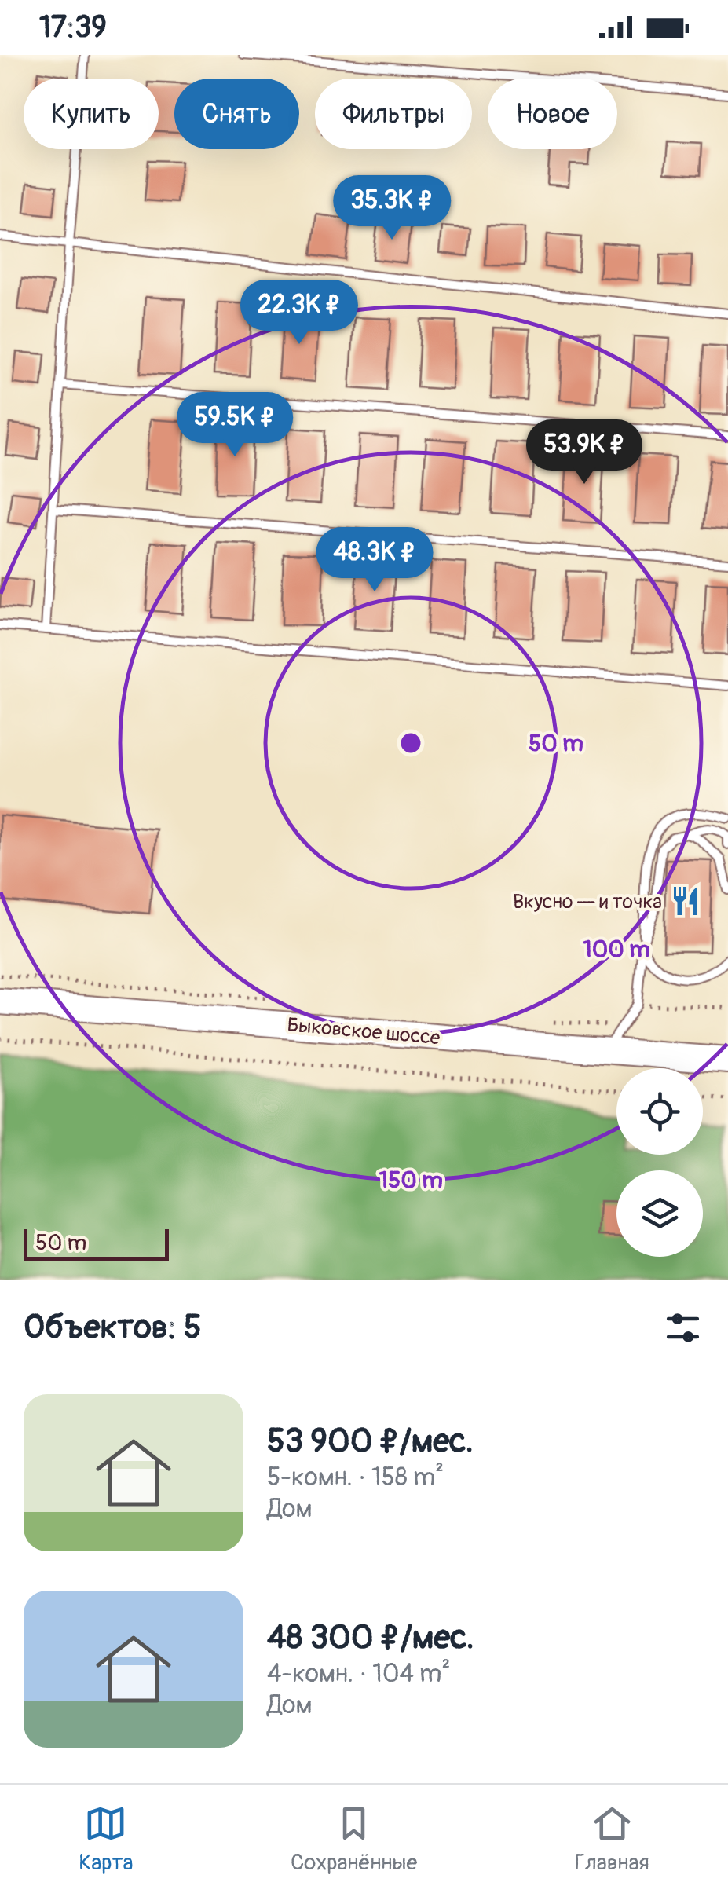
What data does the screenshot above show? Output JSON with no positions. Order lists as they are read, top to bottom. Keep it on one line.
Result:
{"streets":{"main road":["Быковское шоссе"]},"places":{"restaurant":["Вкусно — и точка"]},"scale_bar":"50 m","page":{"status":"17:39","chip":["Купить","Снять","Фильтры","Новое"],"price":["35.3K ₽","22.3K ₽","59.5K ₽","53.9K ₽","48.3K ₽"],"scale":"50 m","heading":"Объектов: 5","list":[{"name":"53 900 ₽/мес.","note":"5-комн. · 158 m² · Дом"},{"name":"48 300 ₽/мес.","note":"4-комн. · 104 m² · Дом"}],"tabs":["Карта","Сохранённые","Главная"]},"rings":["50 m","100 m","150 m"]}
